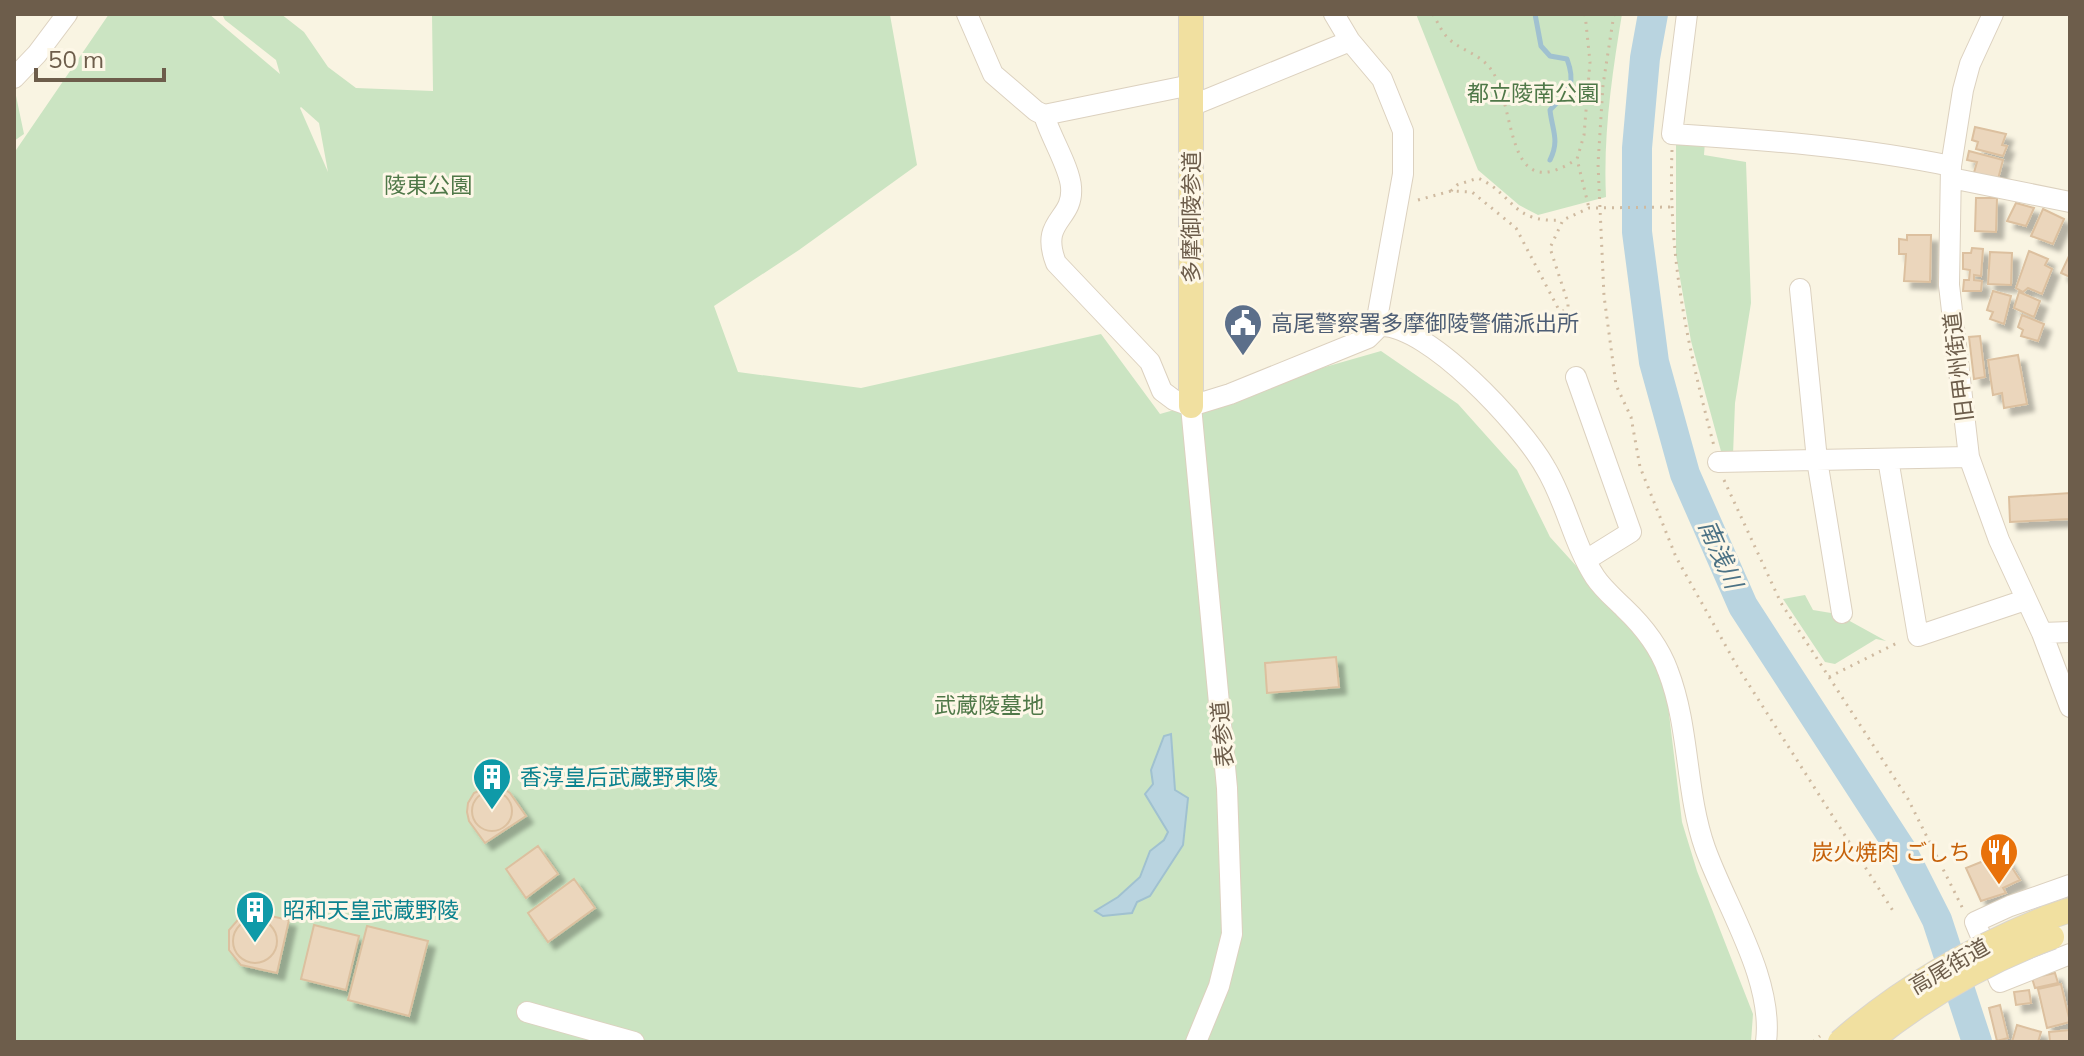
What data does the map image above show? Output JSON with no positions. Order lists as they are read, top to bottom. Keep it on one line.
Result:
{"streets":{"main road":["多摩御陵参道","高尾街道"],"street":["旧甲州街道","表参道"]},"crossings":[["多摩御陵参道","表参道"]],"water":["南浅川"],"parks":["都立陵南公園","陵東公園","武蔵陵墓地"],"places":{"public building":["高尾警察署多摩御陵警備派出所"],"building":["香淳皇后武蔵野東陵","昭和天皇武蔵野陵"],"restaurant":["炭火焼肉 ごしち"]},"scale_bar":"50 m"}
